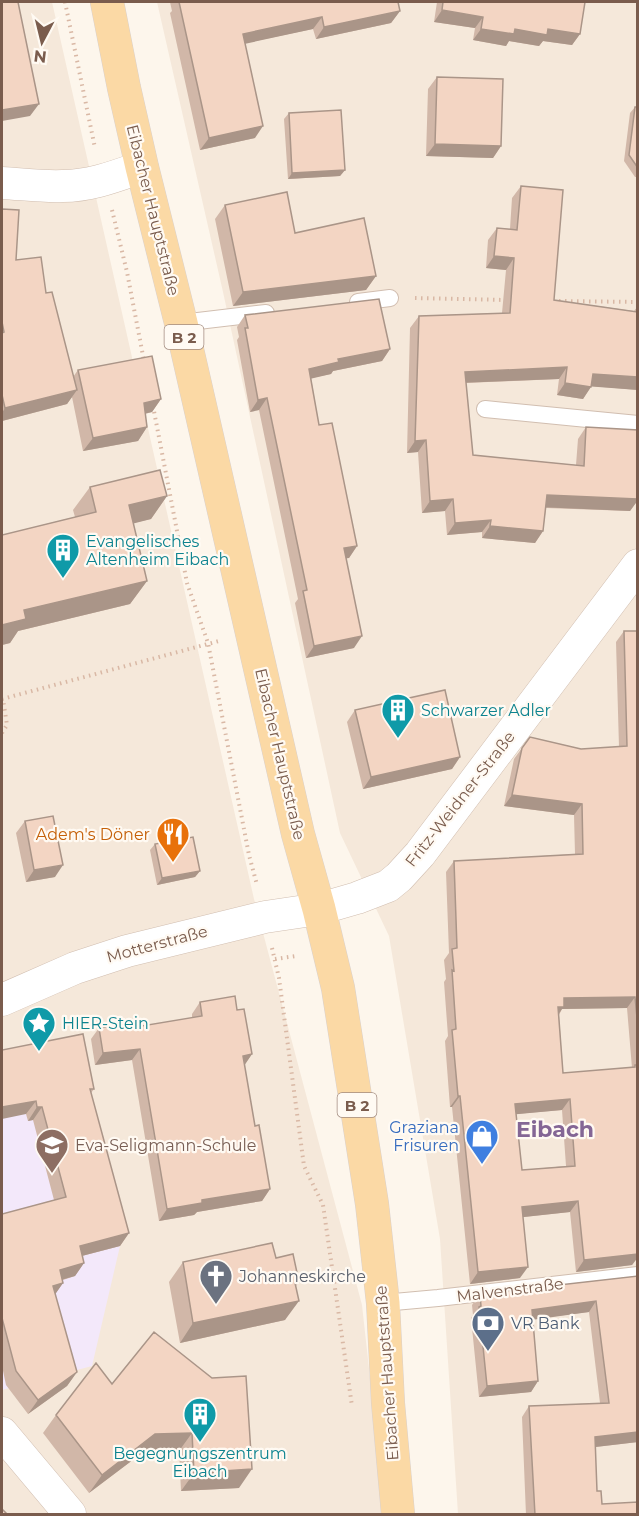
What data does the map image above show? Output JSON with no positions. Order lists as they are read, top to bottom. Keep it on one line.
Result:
{"streets":{"main road":["Eibacher Hauptstraße","B 2"],"street":["Fritz-Weidner-Straße","Motterstraße"],"lane":["Malvenstraße"]},"crossings":[["Eibacher Hauptstraße","Fritz-Weidner-Straße"],["Eibacher Hauptstraße","Motterstraße"],["Eibacher Hauptstraße","Malvenstraße"],["Fritz-Weidner-Straße","Motterstraße"]],"districts":["Eibach"],"places":{"building":["Evangelisches Altenheim Eibach","Schwarzer Adler","Begegnungszentrum Eibach"],"restaurant":["Adem's Döner"],"place":["HIER-Stein"],"shop":["Graziana Frisuren"],"school or university":["Eva-Seligmann-Schule"],"church":["Johanneskirche"],"bank":["VR Bank"]},"north":"bottom"}
